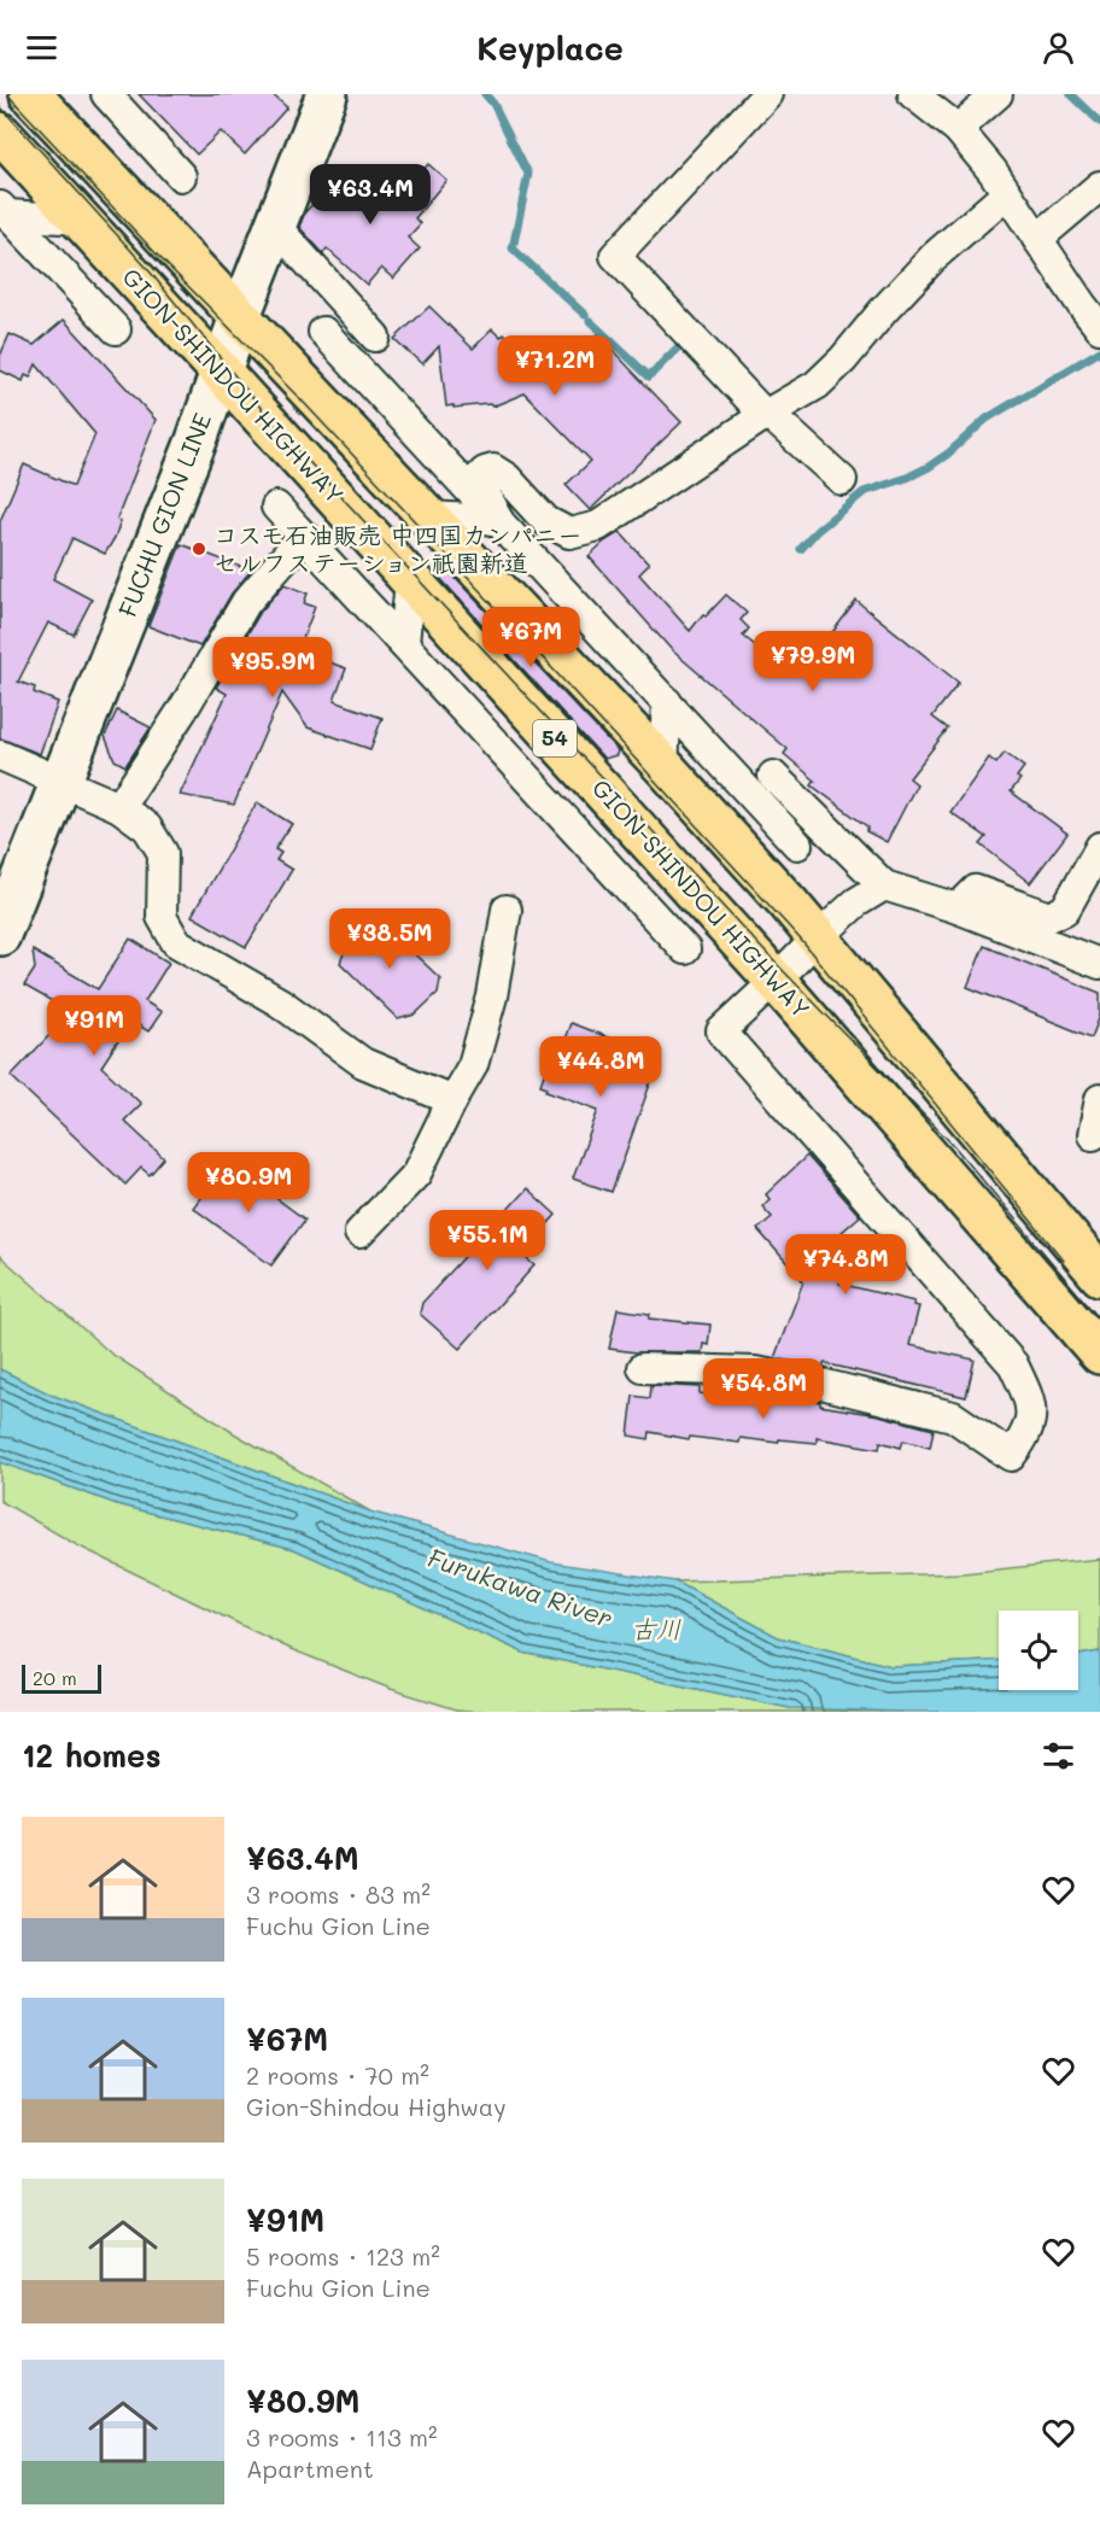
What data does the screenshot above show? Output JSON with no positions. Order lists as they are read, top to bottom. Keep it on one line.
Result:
{"streets":{"highway":["GION-SHINDOU HIGHWAY","54"],"main road":["FUCHU GION LINE"]},"crossings":[["GION-SHINDOU HIGHWAY","FUCHU GION LINE"],["FUCHU GION LINE","54"]],"water":["Furukawa River","古川"],"places":["コスモ石油販売 中四国カンパニー セルフステーション祇園新道"],"scale_bar":"20 m","page":{"header":"Keyplace","price":["¥63.4M","¥71.2M","¥67M","¥79.9M","¥95.9M","¥38.5M","¥91M","¥44.8M","¥80.9M","¥55.1M","¥74.8M","¥54.8M"],"scale":"20 m","heading":"12 homes","list":[{"name":"¥63.4M","note":"3 rooms · 83 m² · Fuchu Gion Line"},{"name":"¥67M","note":"2 rooms · 70 m² · Gion-Shindou Highway"},{"name":"¥91M","note":"5 rooms · 123 m² · Fuchu Gion Line"},{"name":"¥80.9M","note":"3 rooms · 113 m² · Apartment"}]}}
